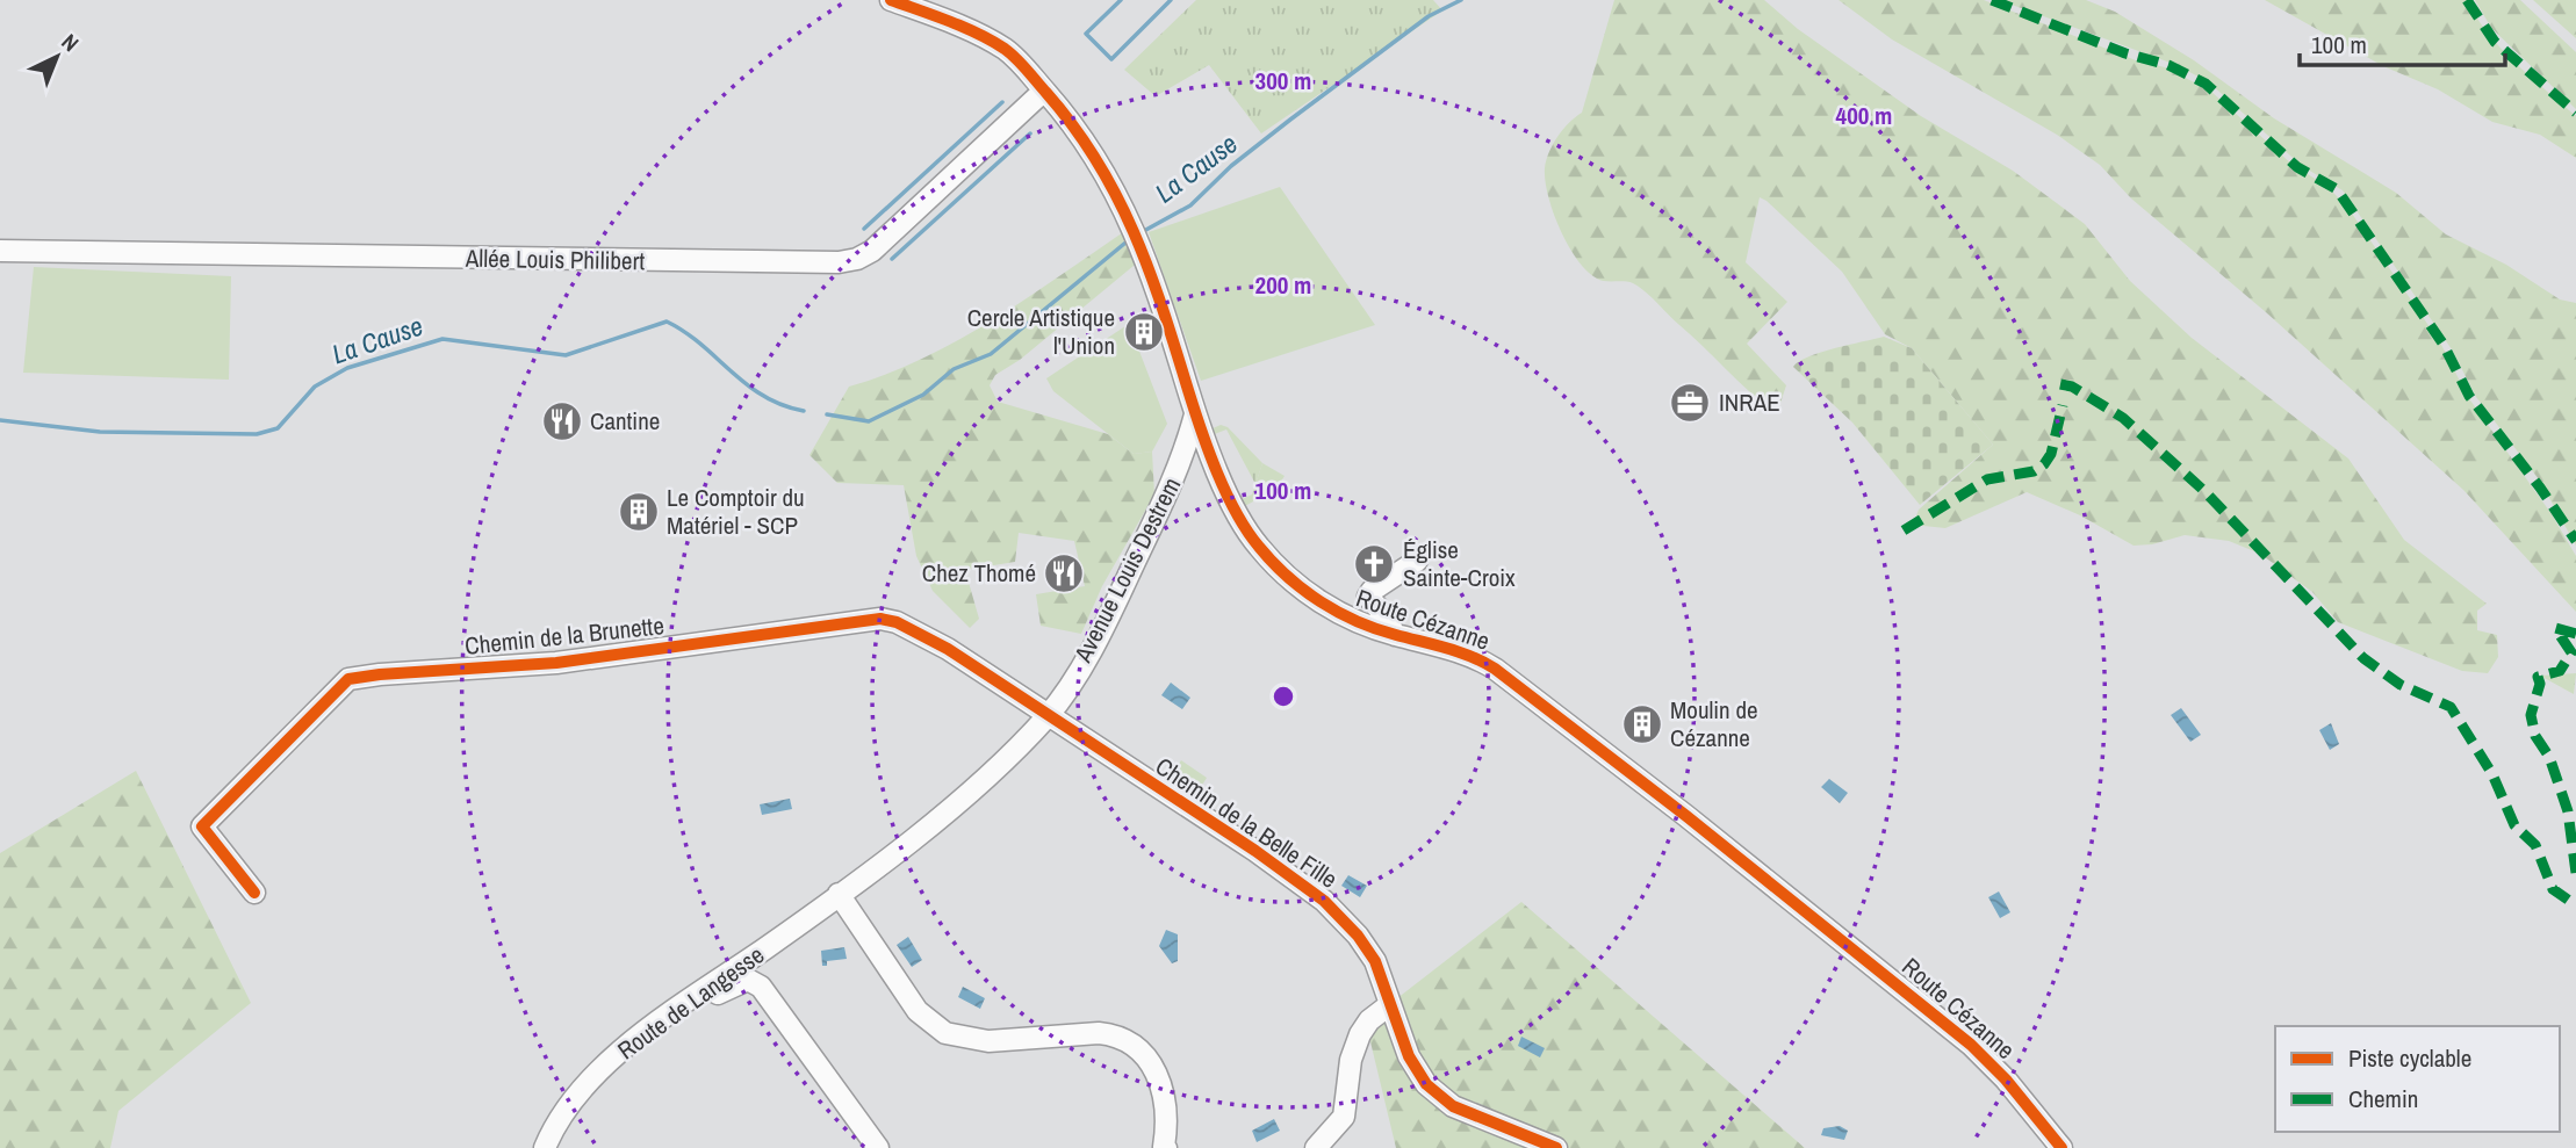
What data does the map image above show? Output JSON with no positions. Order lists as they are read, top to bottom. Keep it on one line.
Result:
{"streets":{"street":["Allée Louis Philibert","Avenue Louis Destrem","Route Cézanne","Chemin de la Brunette","Chemin de la Belle Fille","Route de Langesse"]},"crossings":[["Allée Louis Philibert","Route Cézanne"],["Avenue Louis Destrem","Route Cézanne"],["Avenue Louis Destrem","Chemin de la Brunette"],["Avenue Louis Destrem","Chemin de la Belle Fille"],["Avenue Louis Destrem","Route de Langesse"],["Chemin de la Brunette","Chemin de la Belle Fille"]],"water":["La Cause"],"places":{"building":["Cercle Artistique l'Union","Le Comptoir du Matériel - SCP","Moulin de Cézanne"],"office":["INRAE"],"restaurant":["Cantine","Chez Thomé"],"church":["Église Sainte-Croix"]},"legend":["Piste cyclable","Chemin"],"scale_bar":"100 m","north":"top right","rings":["300 m","400 m","200 m","100 m"]}
